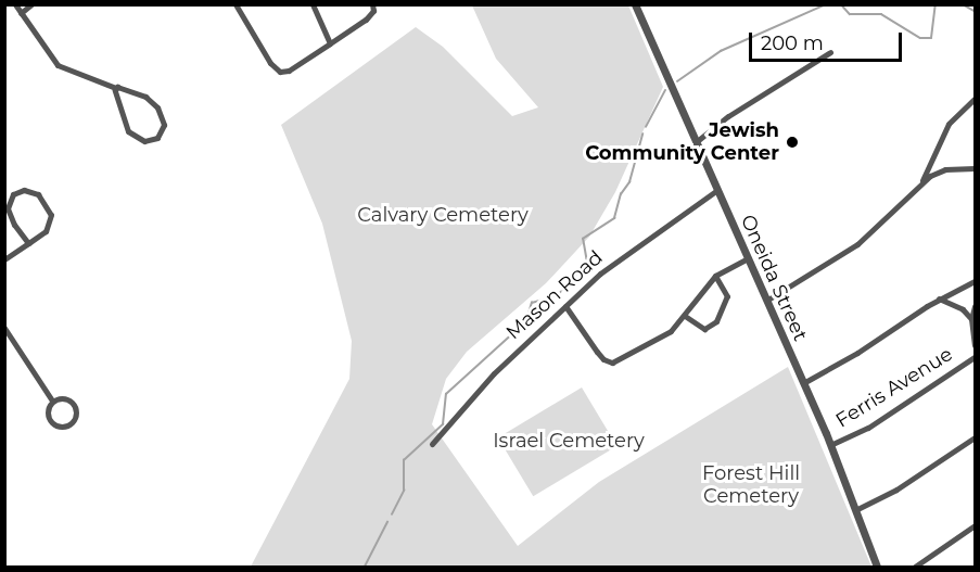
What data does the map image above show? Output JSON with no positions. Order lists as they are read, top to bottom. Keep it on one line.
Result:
{"streets":{"street":["Oneida Street","Mason Road","Ferris Avenue"]},"crossings":[["Oneida Street","Mason Road"],["Oneida Street","Ferris Avenue"]],"parks":["Calvary Cemetery","Israel Cemetery","Forest Hill Cemetery"],"places":["Jewish Community Center"],"scale_bar":"200 m"}
